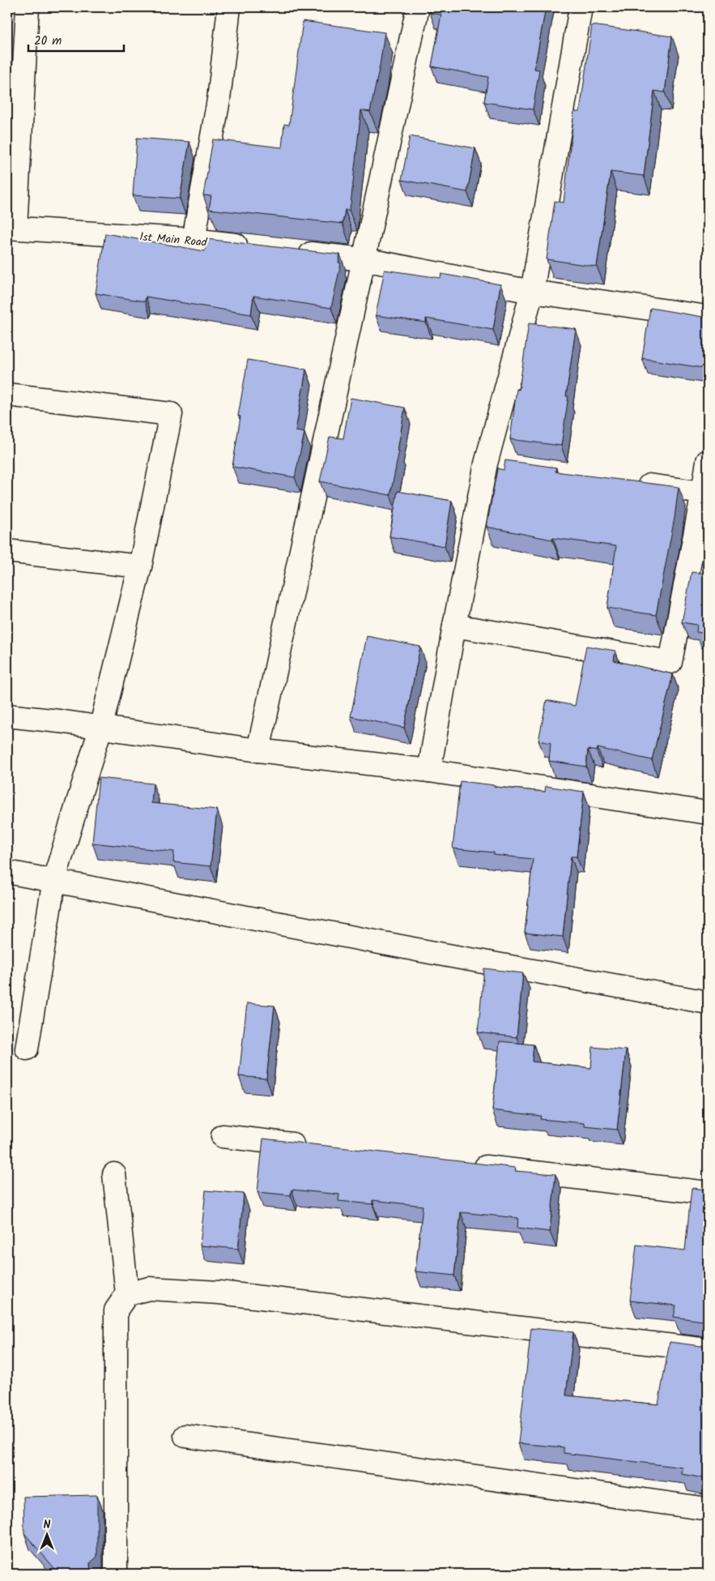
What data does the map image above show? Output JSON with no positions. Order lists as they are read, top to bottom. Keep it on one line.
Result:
{"streets":{"street":["1st Main Road"]},"scale_bar":"20 m","north":"top"}
